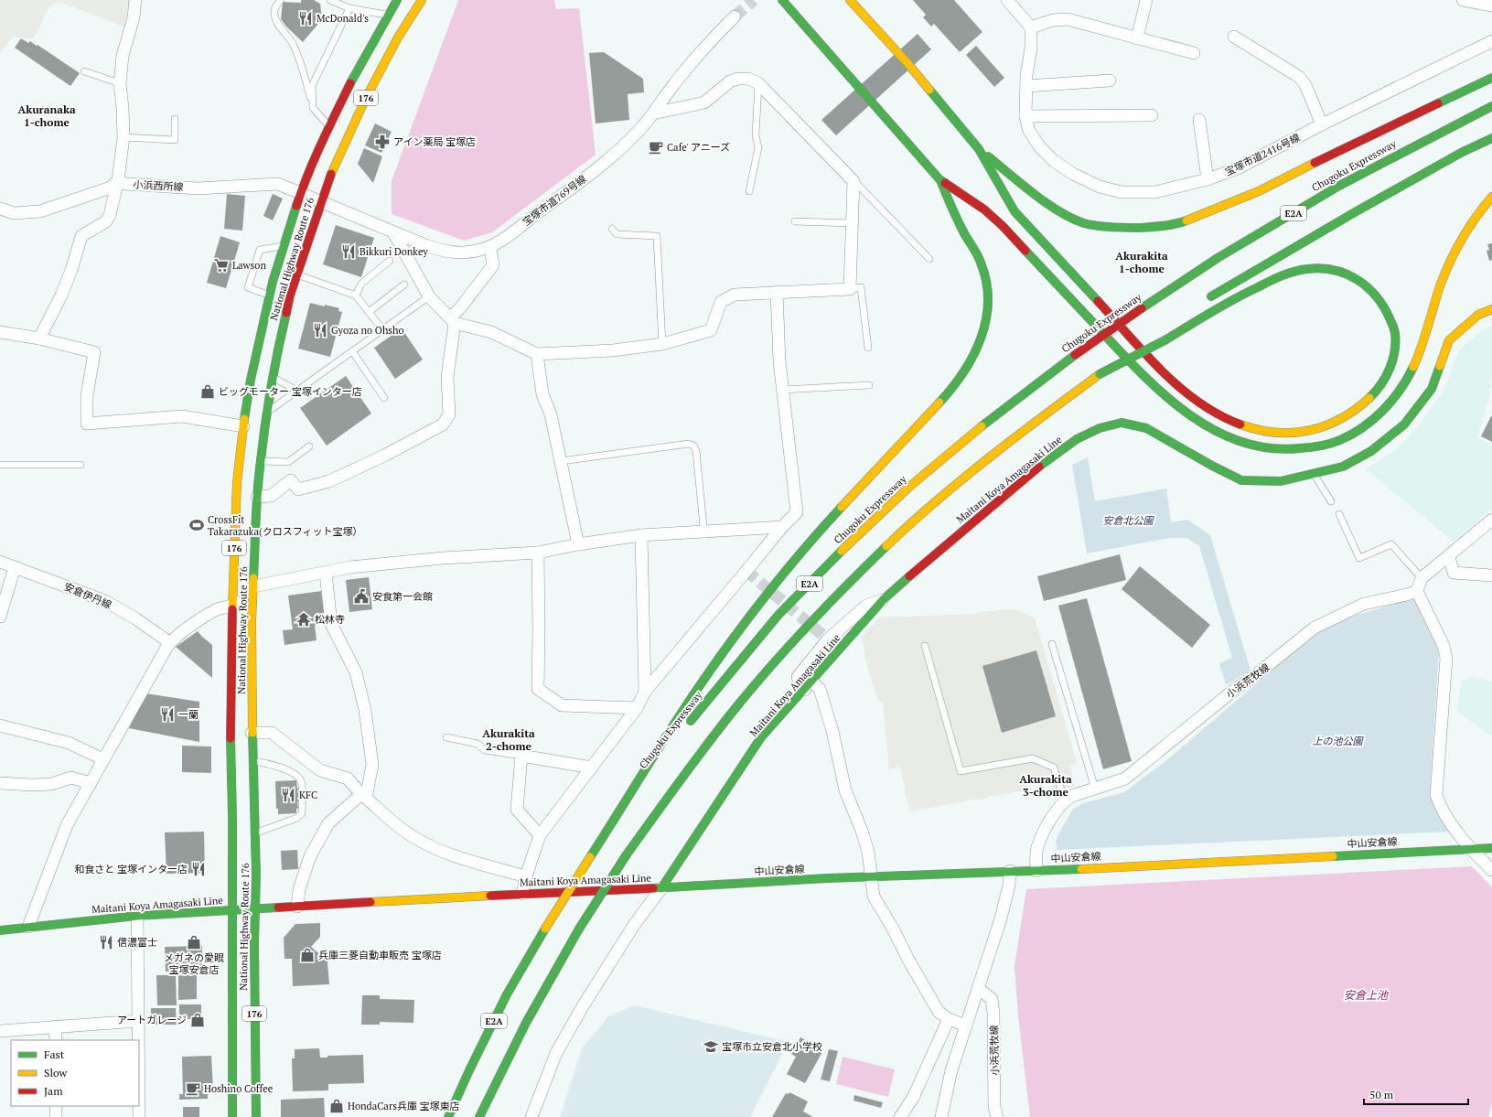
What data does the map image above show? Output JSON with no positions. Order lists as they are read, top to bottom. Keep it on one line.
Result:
{"streets":{"main road":["176","Chugoku Expressway","E2A","National Highway Route 176","Maitani Koya Amagasaki Line","中山安倉線"],"street":["宝塚市道2416号線","小浜西所線","宝塚市道769号線","安倉伊丹線","小浜荒牧線"]},"crossings":[["小浜西所線","宝塚市道769号線"],["小浜西所線","National Highway Route 176"],["宝塚市道769号線","National Highway Route 176"],["National Highway Route 176","Maitani Koya Amagasaki Line"],["Maitani Koya Amagasaki Line","中山安倉線"],["小浜荒牧線","中山安倉線"]],"districts":["Akuranaka 1-chome","Akurakita 1-chome","Akurakita 2-chome","Akurakita 3-chome"],"water":["安倉上池"],"parks":["安倉北公園","上の池公園"],"places":{"restaurant":["McDonald's","Bikkuri Donkey","Gyoza no Ohsho","一蘭","KFC","和食さと 宝塚インター店","信濃富士"],"pharmacy":["アイン薬局 宝塚店"],"cafe":["Cafe' アニーズ","Hoshino Coffee"],"supermarket":["Lawson"],"shop":["ビッグモーター 宝塚インター店","メガネの愛眼 宝塚安倉店","兵庫三菱自動車販売 宝塚店","アートガレージ","HondaCars兵庫 宝塚東店"],"sports":["CrossFit Takarazuka(クロスフィット宝塚）"],"public building":["安食第一会館"],"temple":["松林寺"],"school or university":["宝塚市立安倉北小学校"]},"legend":["Fast","Slow","Jam"],"scale_bar":"50 m"}
